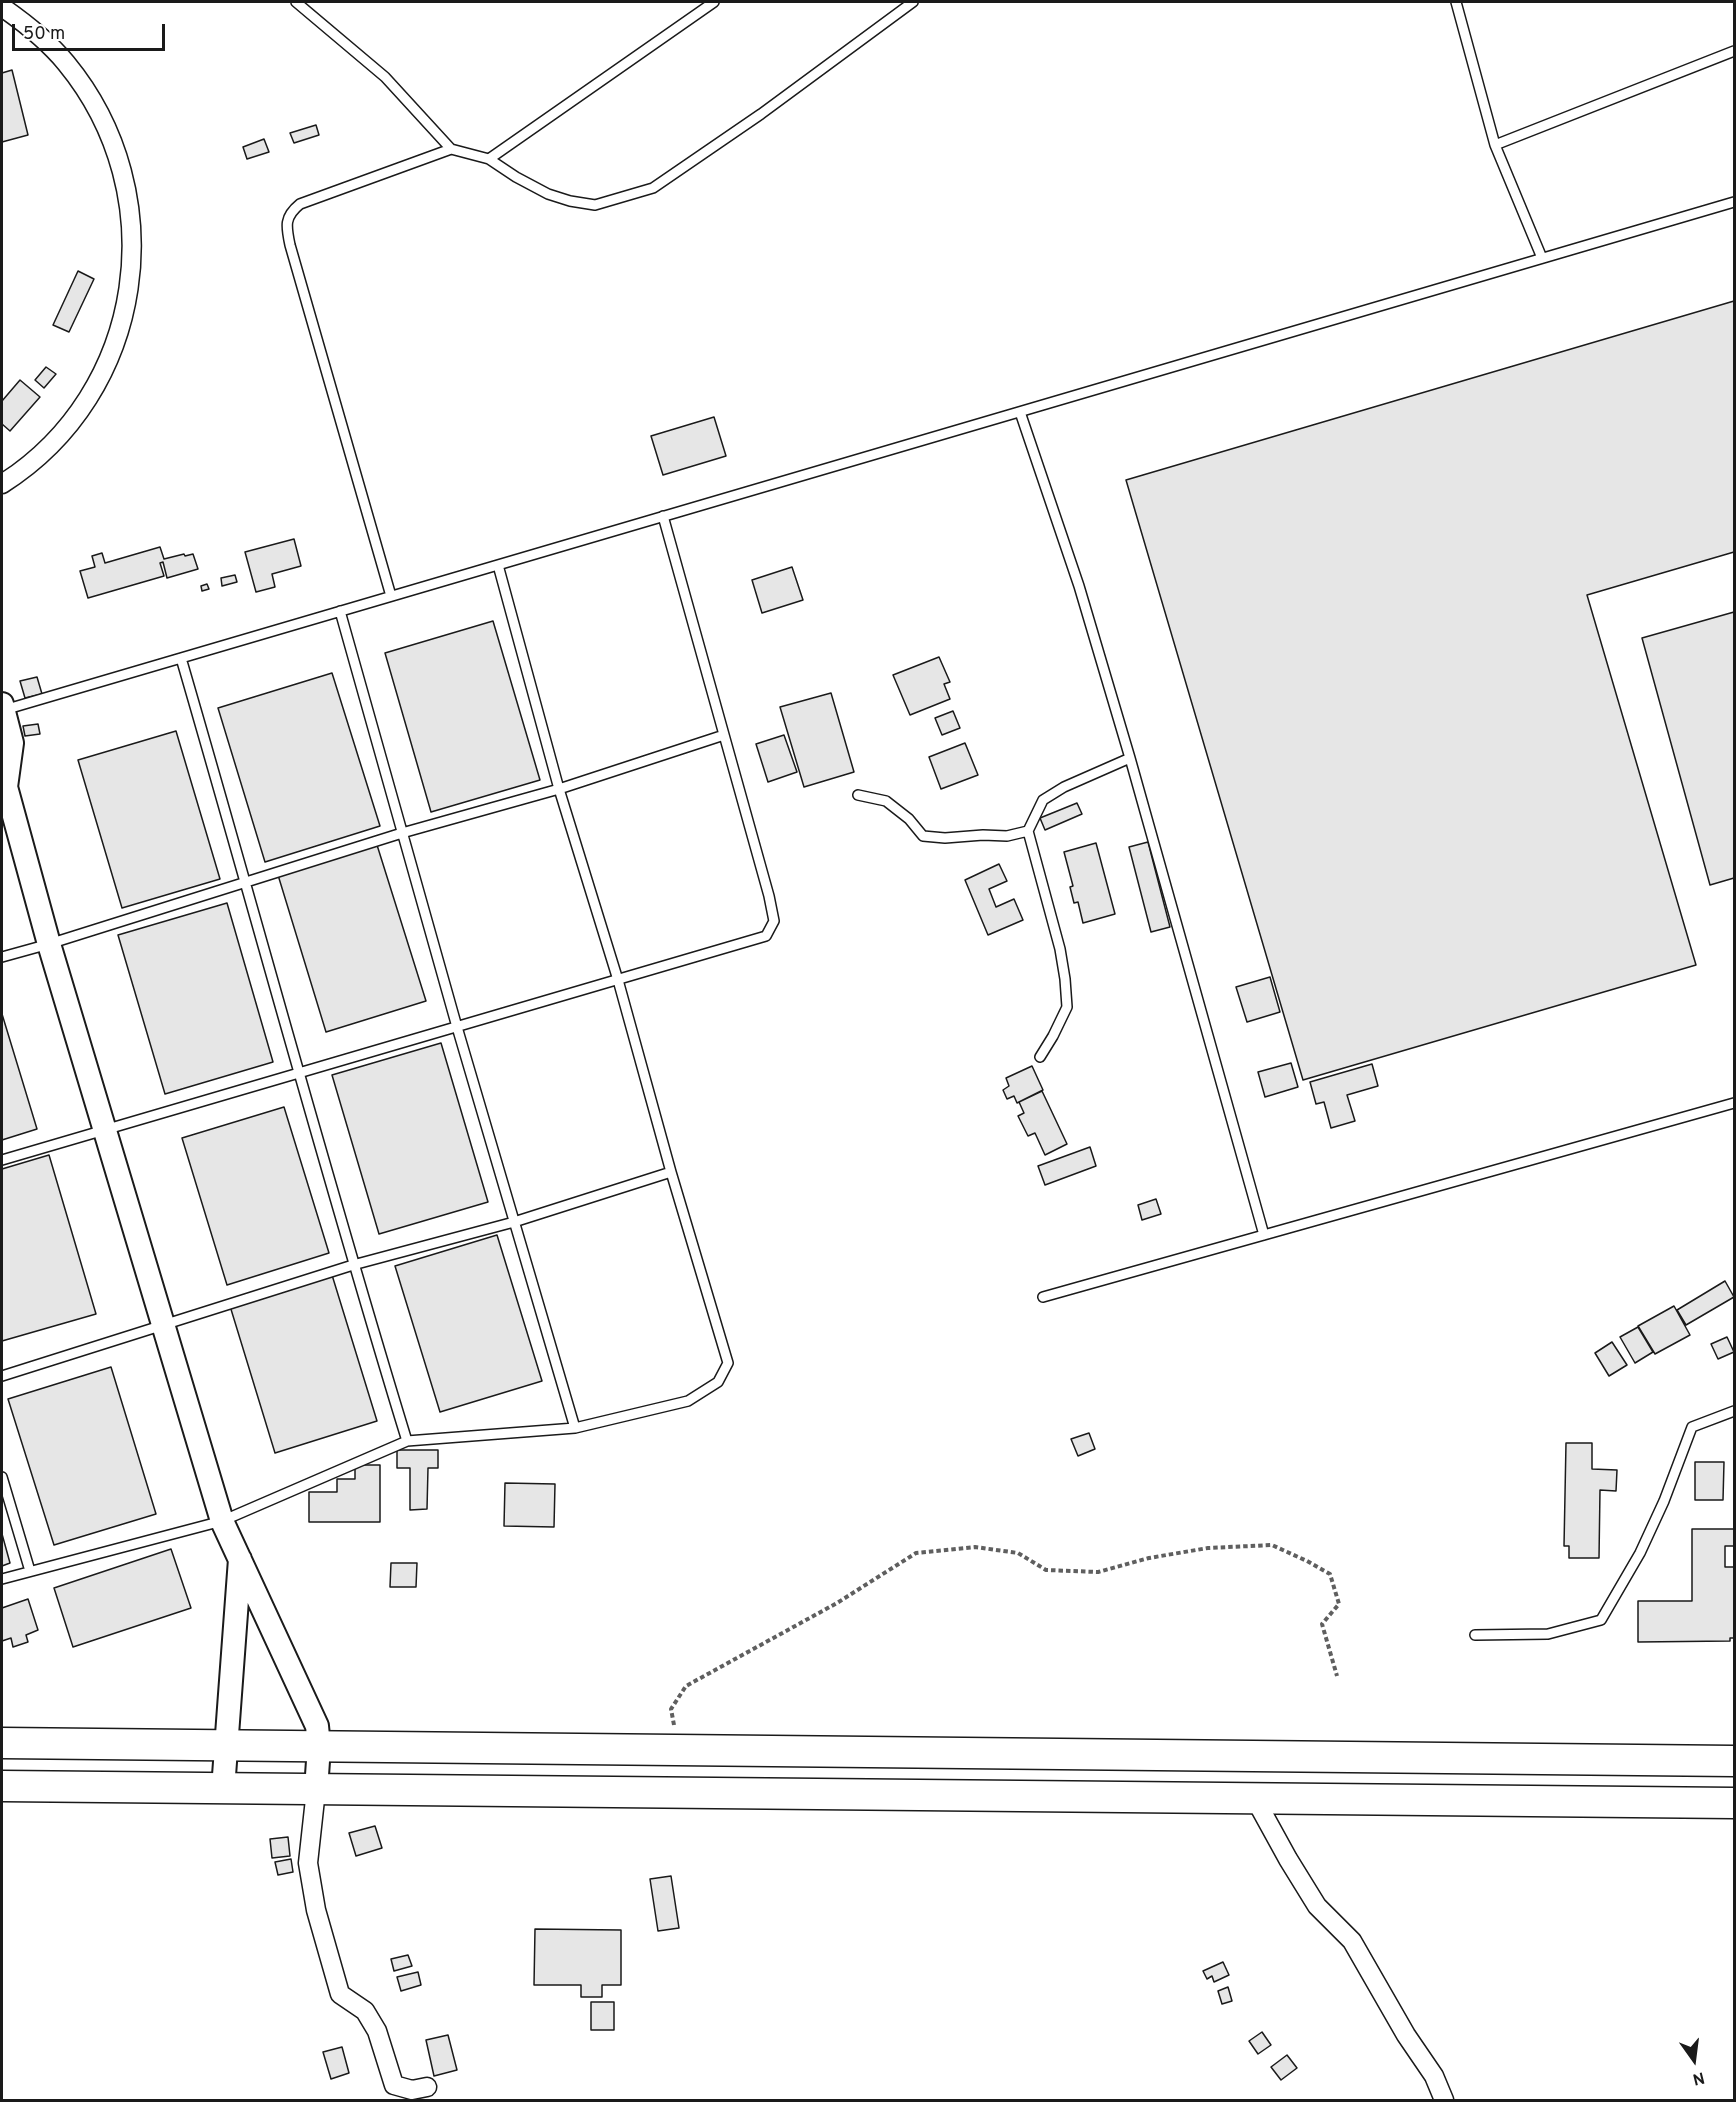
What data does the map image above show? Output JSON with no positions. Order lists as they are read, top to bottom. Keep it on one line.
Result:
{"scale_bar":"50 m","north":"bottom"}
